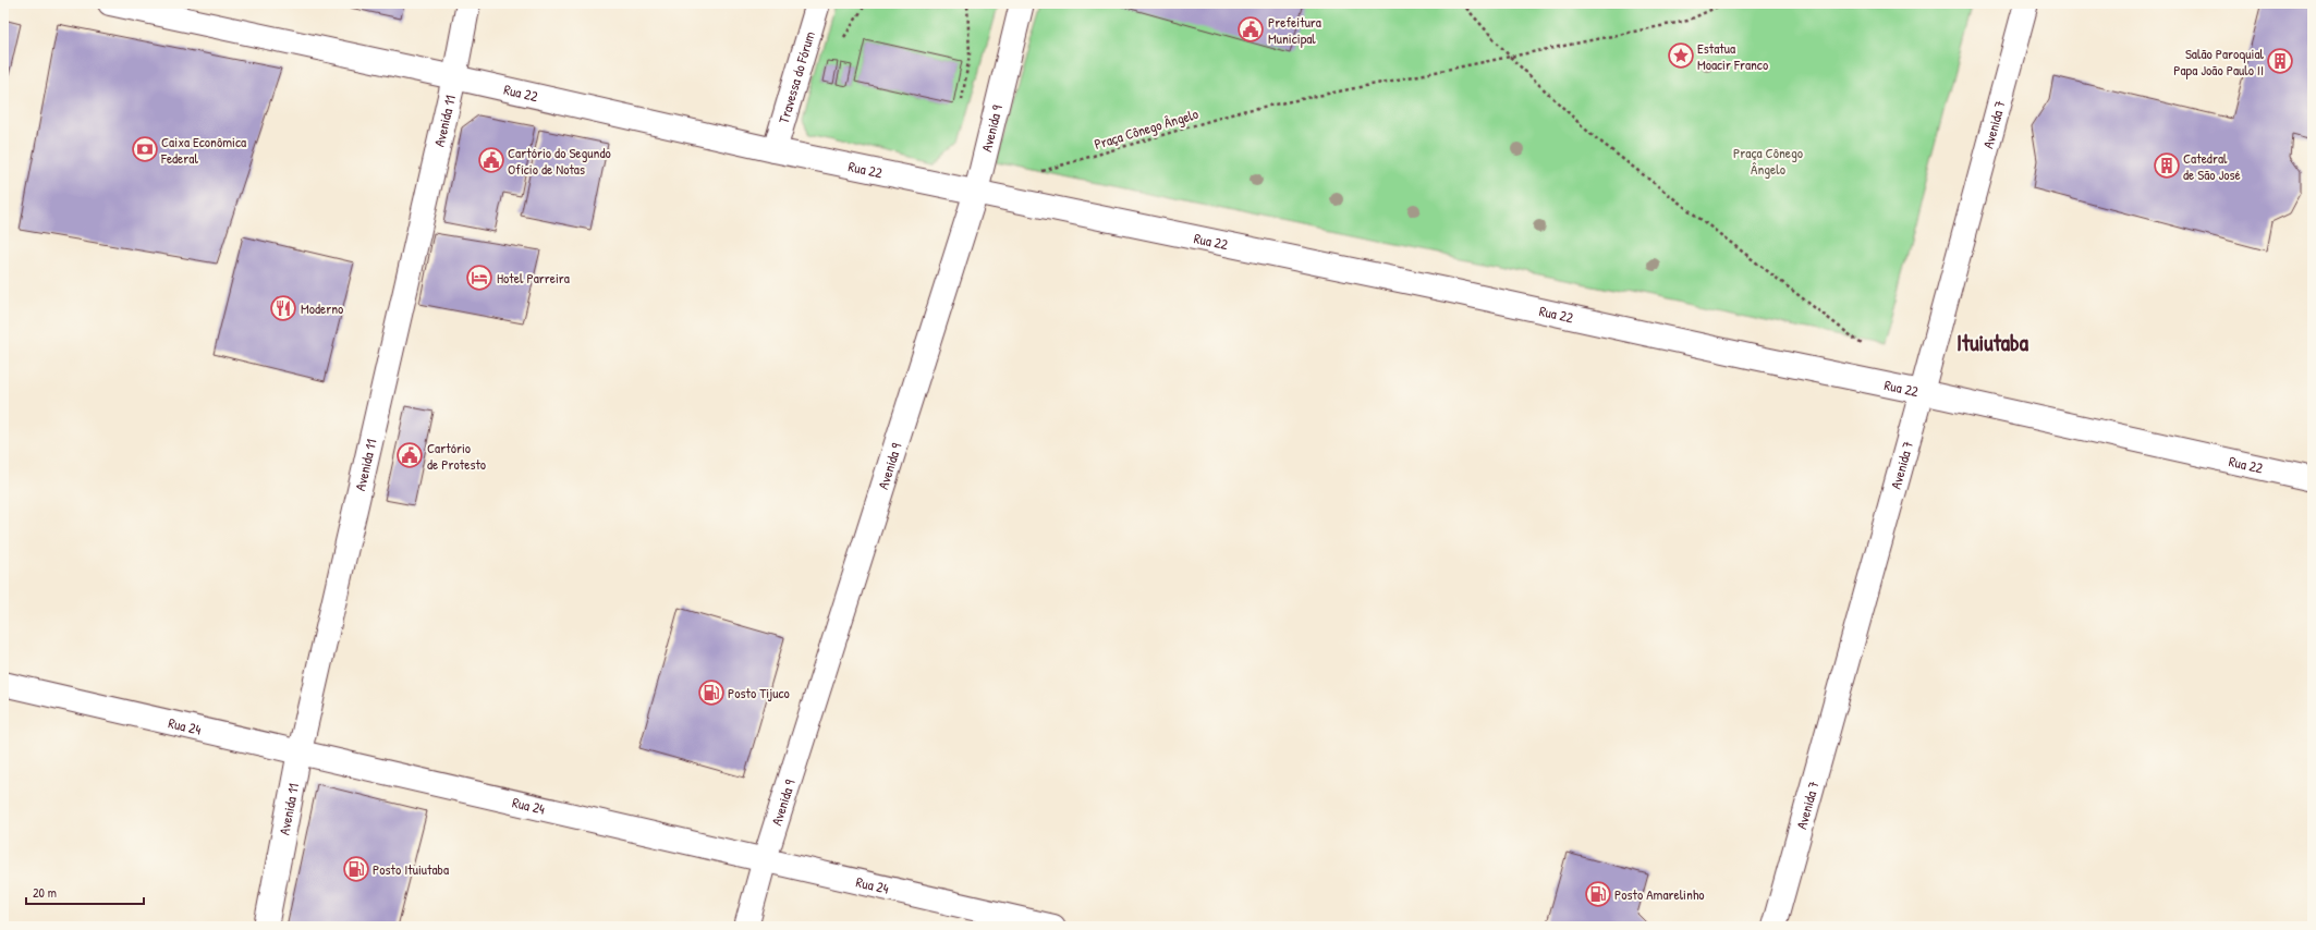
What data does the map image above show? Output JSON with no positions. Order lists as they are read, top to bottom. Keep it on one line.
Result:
{"streets":{"street":["Travessa do Fórum","Rua 22","Avenida 11","Avenida 7","Avenida 9","Rua 24"],"path":["Praça Cônego Ângelo"]},"crossings":[["Travessa do Fórum","Rua 22"],["Rua 22","Avenida 11"],["Rua 22","Avenida 7"],["Rua 22","Avenida 9"],["Avenida 11","Rua 24"],["Avenida 9","Rua 24"]],"districts":["Ituiutaba"],"parks":["Praça Cônego Ângelo"],"places":{"public building":["Prefeitura Municipal","Cartório do Segundo Ofício de Notas","Cartório de Protesto"],"place":["Estatua Moacir Franco"],"building":["Salão Paroquial Papa João Paulo II","Catedral de São José"],"bank":["Caixa Econômica Federal"],"hotel":["Hotel Parreira"],"restaurant":["Moderno"],"fuel station":["Posto Tijuco","Posto Ituiutaba","Posto Amarelinho"]},"scale_bar":"20 m"}
